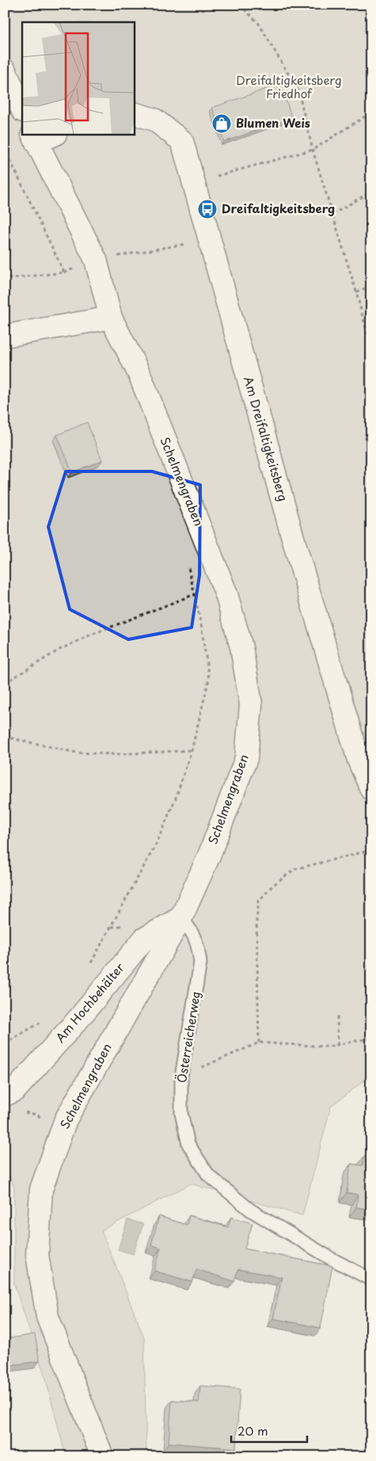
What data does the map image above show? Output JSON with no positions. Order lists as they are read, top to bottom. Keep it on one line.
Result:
{"streets":{"street":["Am Dreifaltigkeitsberg","Schelmengraben","Am Hochbehälter"],"lane":["Österreicherweg"]},"crossings":[["Schelmengraben","Am Hochbehälter"],["Schelmengraben","Österreicherweg"],["Am Hochbehälter","Österreicherweg"]],"parks":["Dreifaltigkeitsberg Friedhof"],"places":{"shop":["Blumen Weis"],"bus stop":["Dreifaltigkeitsberg"]},"scale_bar":"20 m"}
